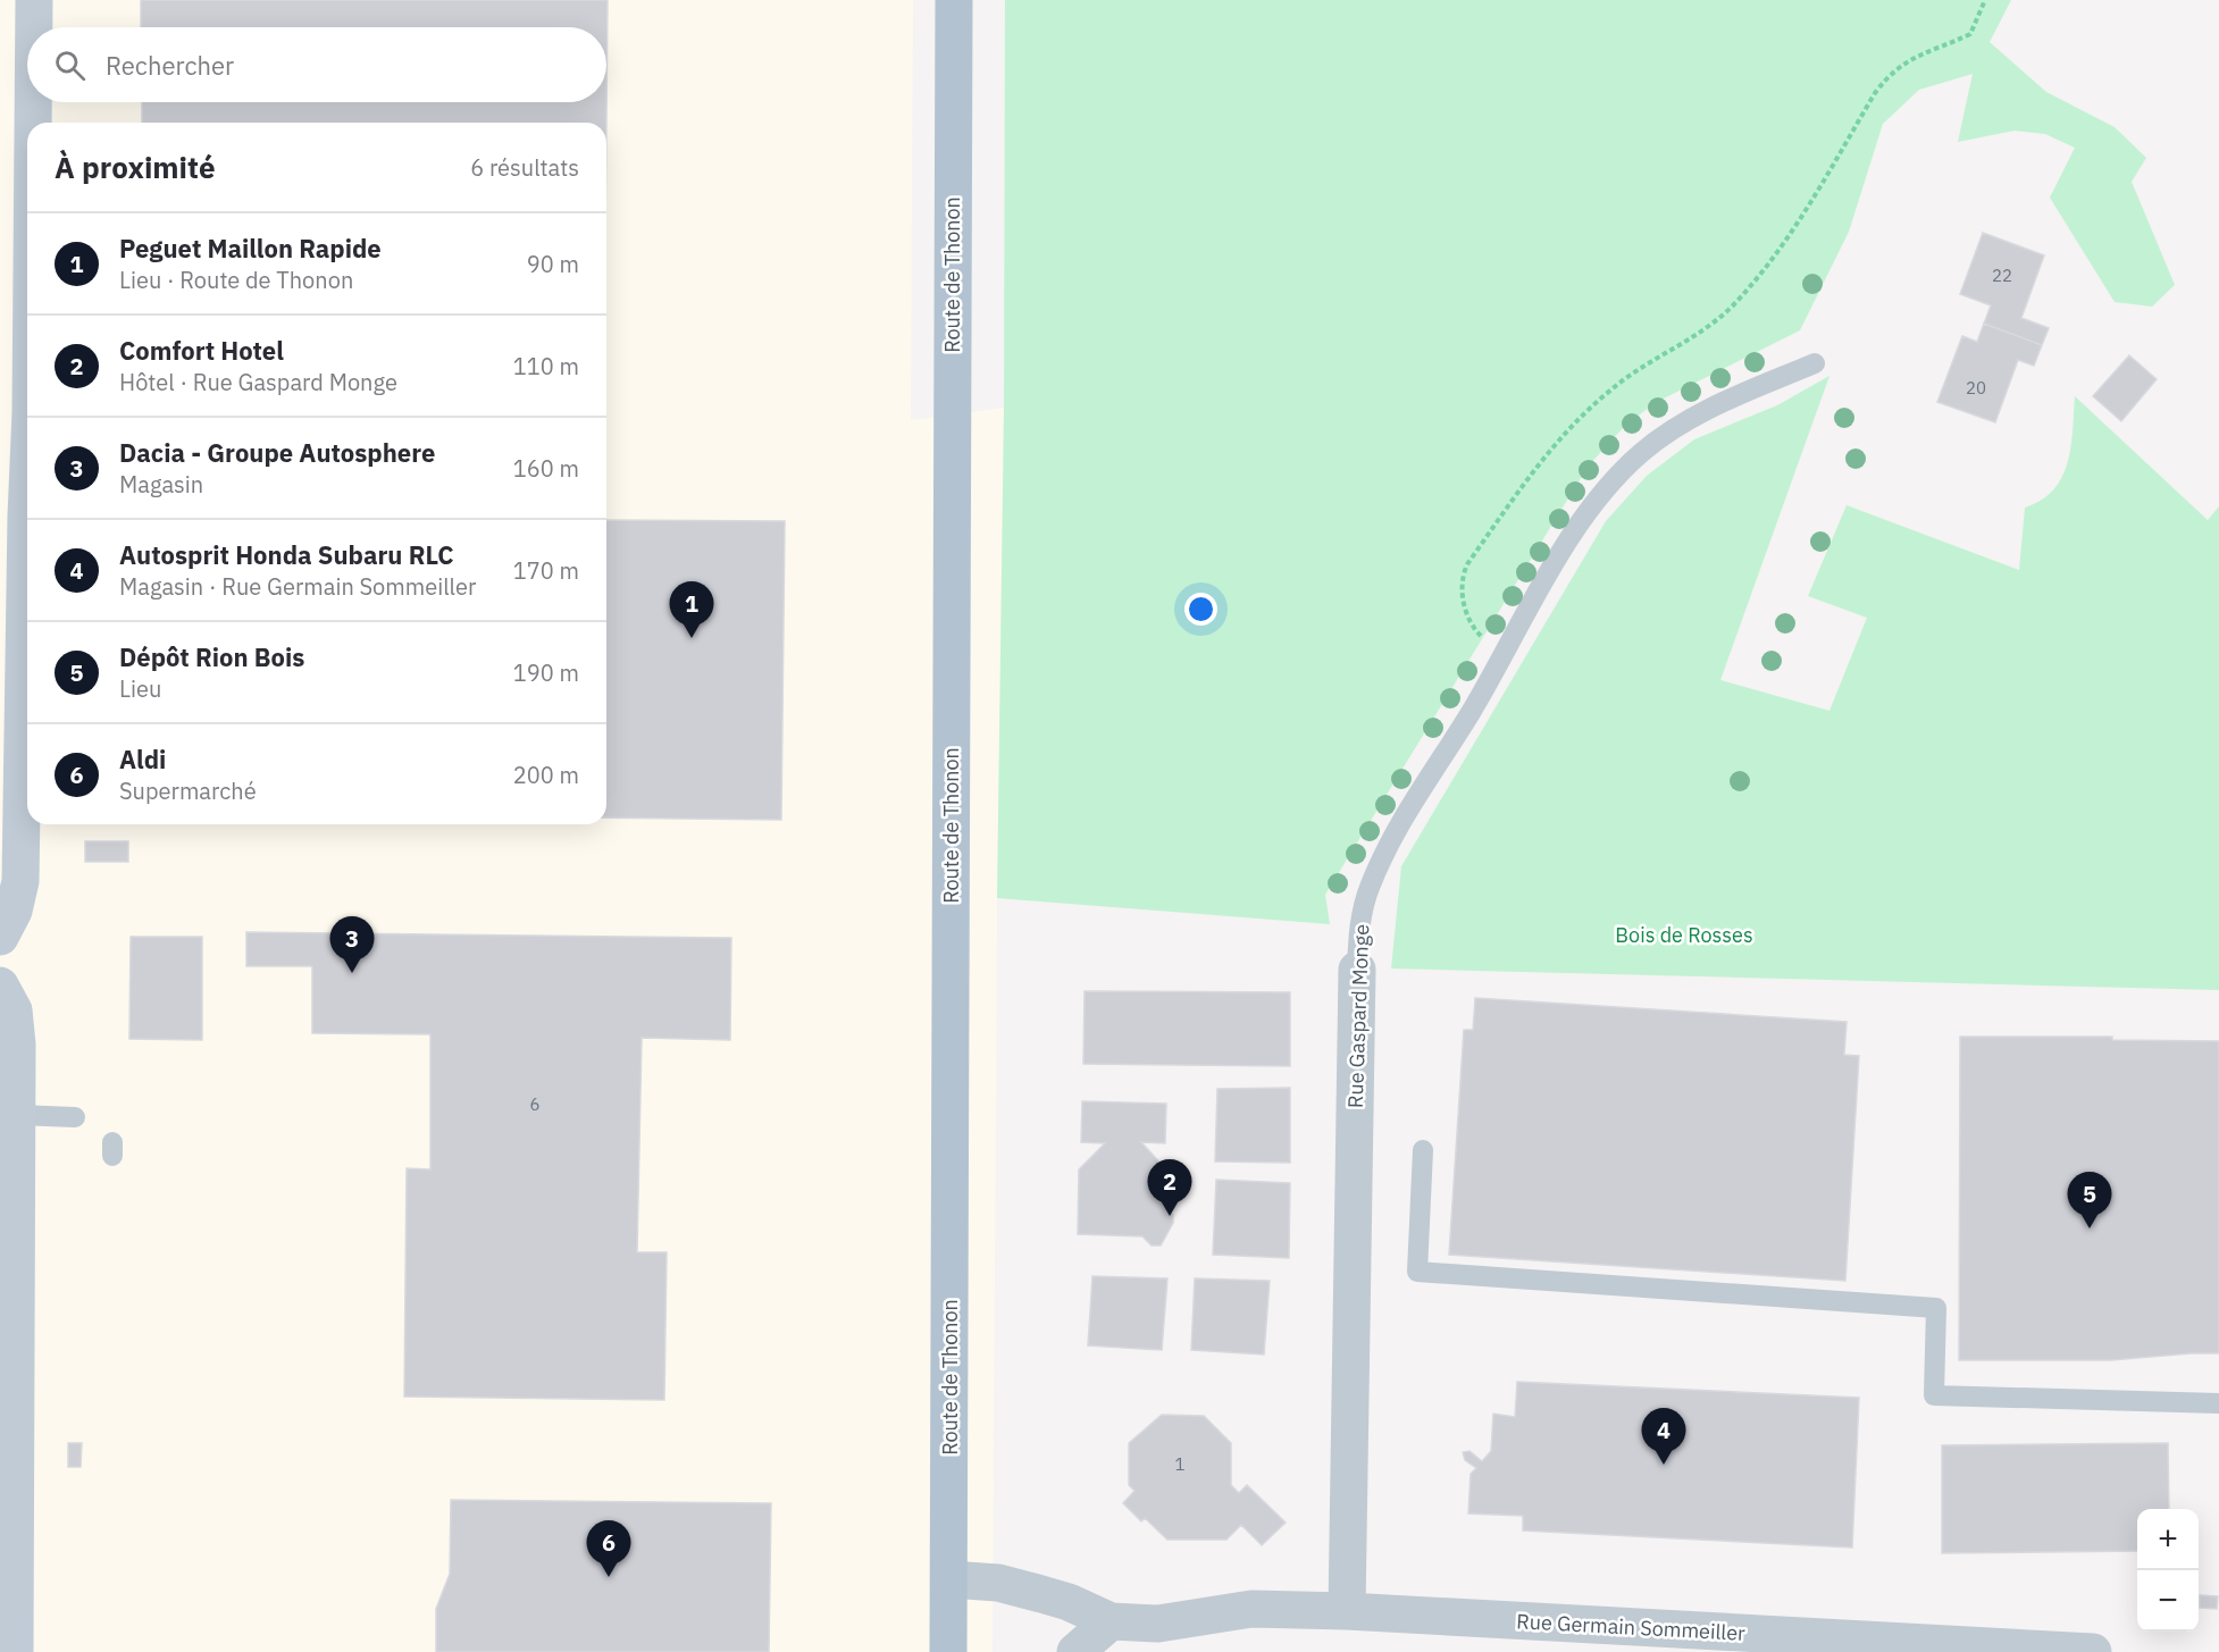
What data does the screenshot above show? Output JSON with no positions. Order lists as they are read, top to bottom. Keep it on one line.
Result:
{"streets":{"main road":["Route de Thonon"],"street":["Rue Gaspard Monge","Rue Germain Sommeiller"]},"crossings":[["Route de Thonon","Rue Germain Sommeiller"],["Rue Gaspard Monge","Rue Germain Sommeiller"]],"parks":["Bois de Rosses"],"house_numbers":["22","20","6","1"],"page":{"search":"Rechercher","heading":["À proximité","6 résultats"],"list":[{"mark":"1","name":"Peguet Maillon Rapide","note":"Lieu · Route de Thonon","value":"90 m"},{"mark":"2","name":"Comfort Hotel","note":"Hôtel · Rue Gaspard Monge","value":"110 m"},{"mark":"3","name":"Dacia - Groupe Autosphere","note":"Magasin","value":"160 m"},{"mark":"4","name":"Autosprit Honda Subaru RLC","note":"Magasin · Rue Germain Sommeiller","value":"170 m"},{"mark":"5","name":"Dépôt Rion Bois","note":"Lieu","value":"190 m"},{"mark":"6","name":"Aldi","note":"Supermarché","value":"200 m"}],"pins":["1","3","2","5","4","6"],"map_buttons":["+","−"]}}
